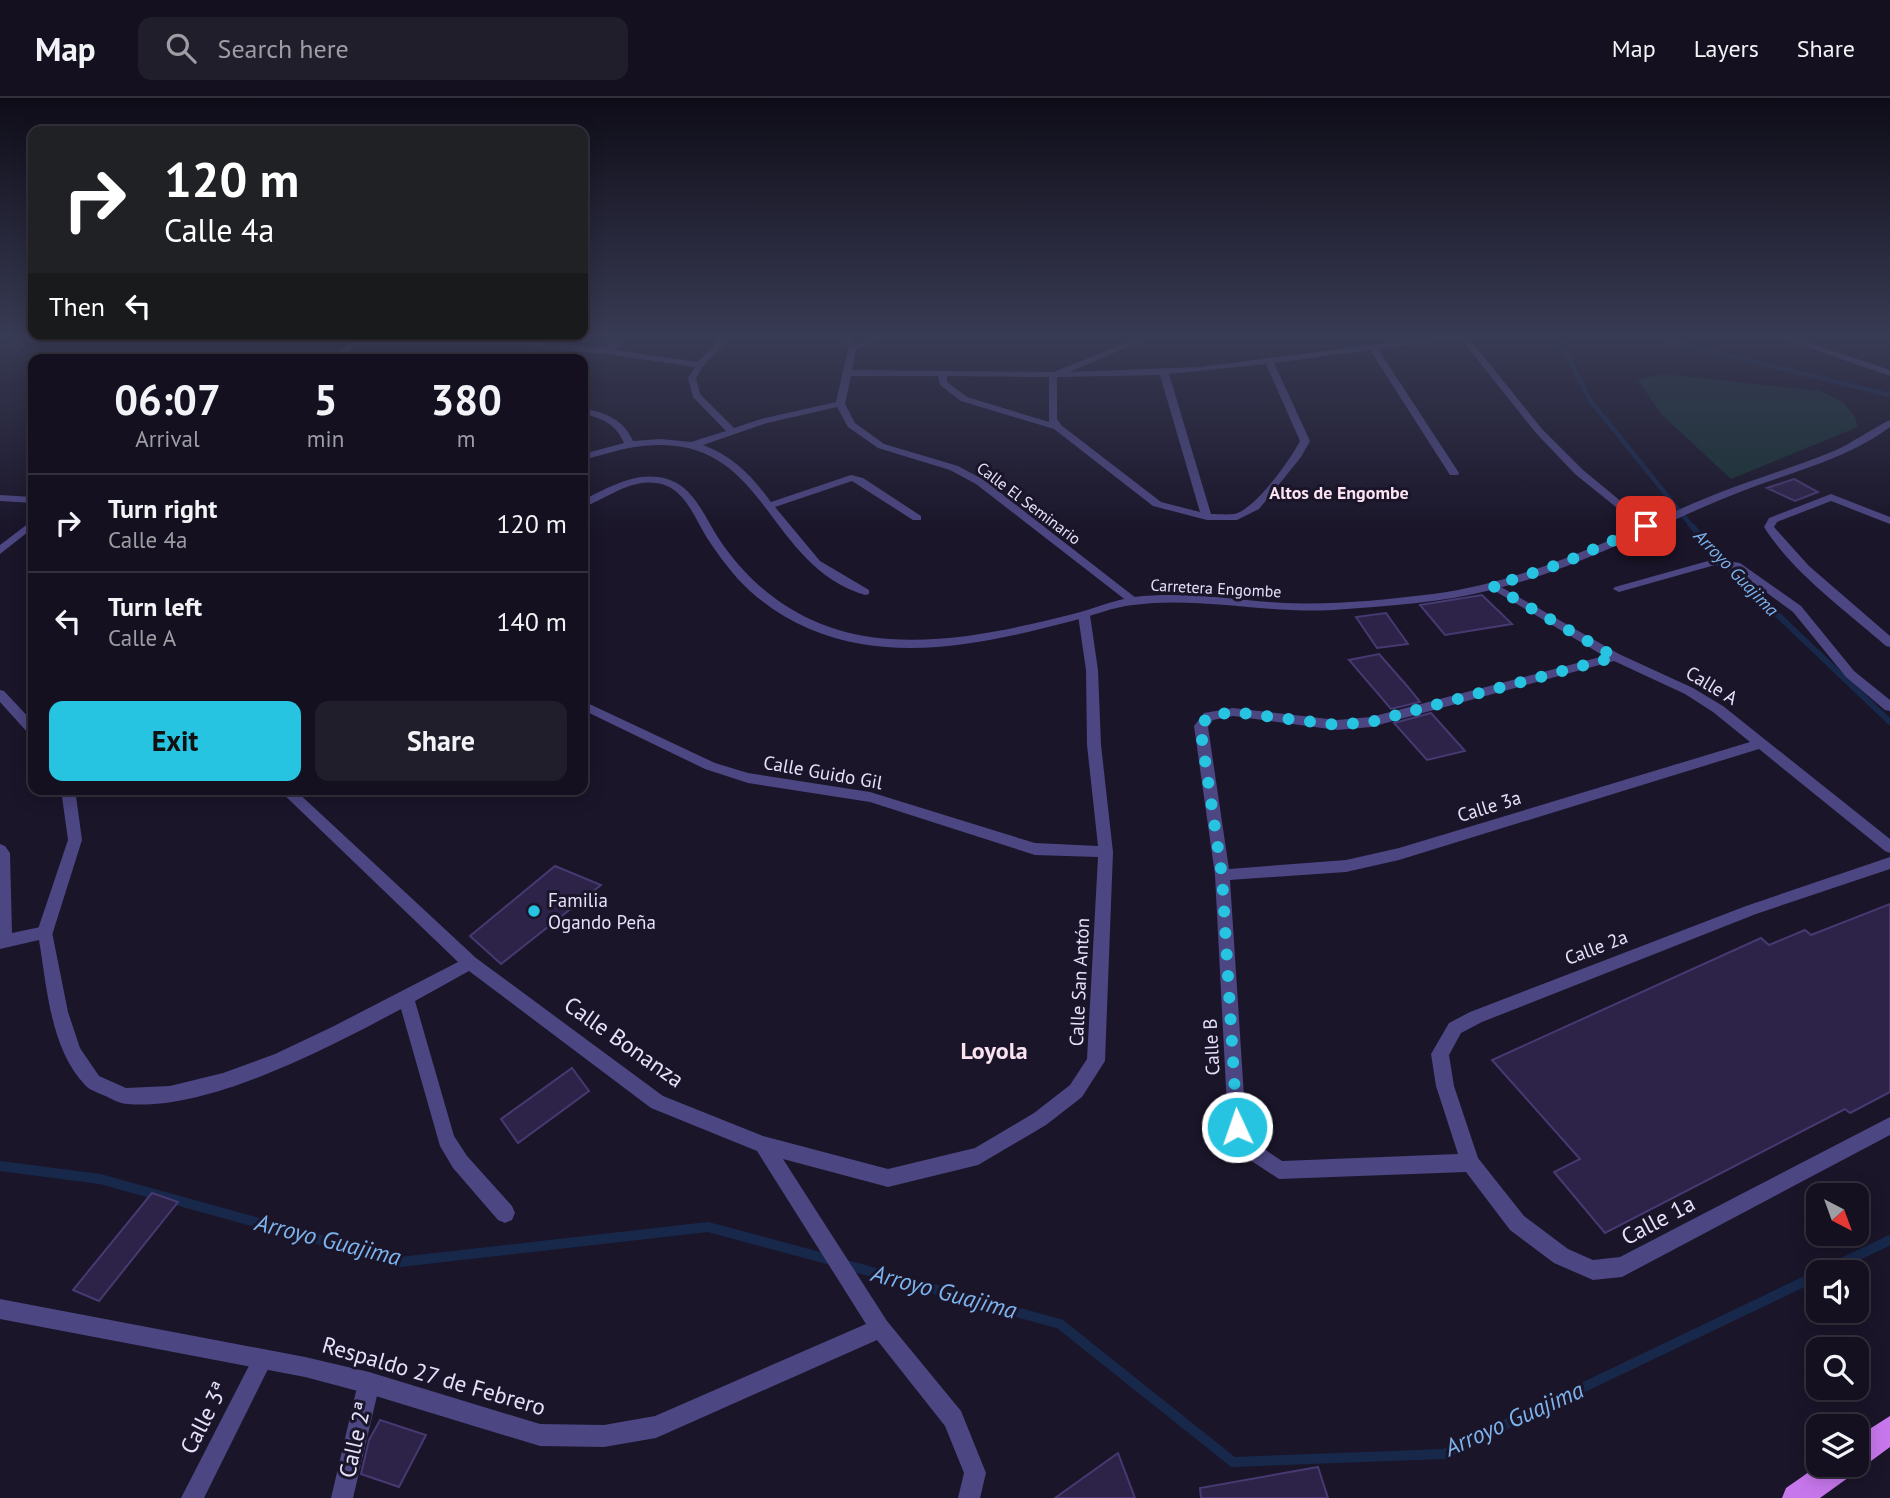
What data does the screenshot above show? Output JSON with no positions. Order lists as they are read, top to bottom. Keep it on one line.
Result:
{"streets":{"street":["Calle El Seminario","Carretera Engombe","Calle A","Calle Guido Gil","Calle 3a","Calle 2a","Calle San Antón","Calle Bonanza","Calle B","Calle 1a","Respaldo 27 de Febrero","Calle 3ª","Calle 2ª"]},"crossings":[["Calle El Seminario","Carretera Engombe"],["Carretera Engombe","Calle A"],["Carretera Engombe","Calle San Antón"],["Calle A","Calle 3a"],["Calle A","Calle B"],["Calle Guido Gil","Calle San Antón"],["Calle 3a","Calle B"],["Calle 2a","Calle B"],["Calle 2a","Calle 1a"],["Calle San Antón","Calle Bonanza"],["Calle B","Calle 1a"],["Respaldo 27 de Febrero","Calle 3ª"],["Respaldo 27 de Febrero","Calle 2ª"]],"districts":["Altos de Engombe","Loyola"],"water":["Arroyo Guajima"],"places":["Familia Ogando Peña"],"north":"bottom right","page":{"header":"Map","search":"Search here","nav":["Map","Layers","Share"],"turn":["120 m","Calle 4a"],"then":"Then","eta":["06:07","Arrival","5","min","380","m"],"list":[{"name":"Turn right","note":"Calle 4a","value":"120 m"},{"name":"Turn left","note":"Calle A","value":"140 m"}],"buttons":["Exit","Share"]}}
